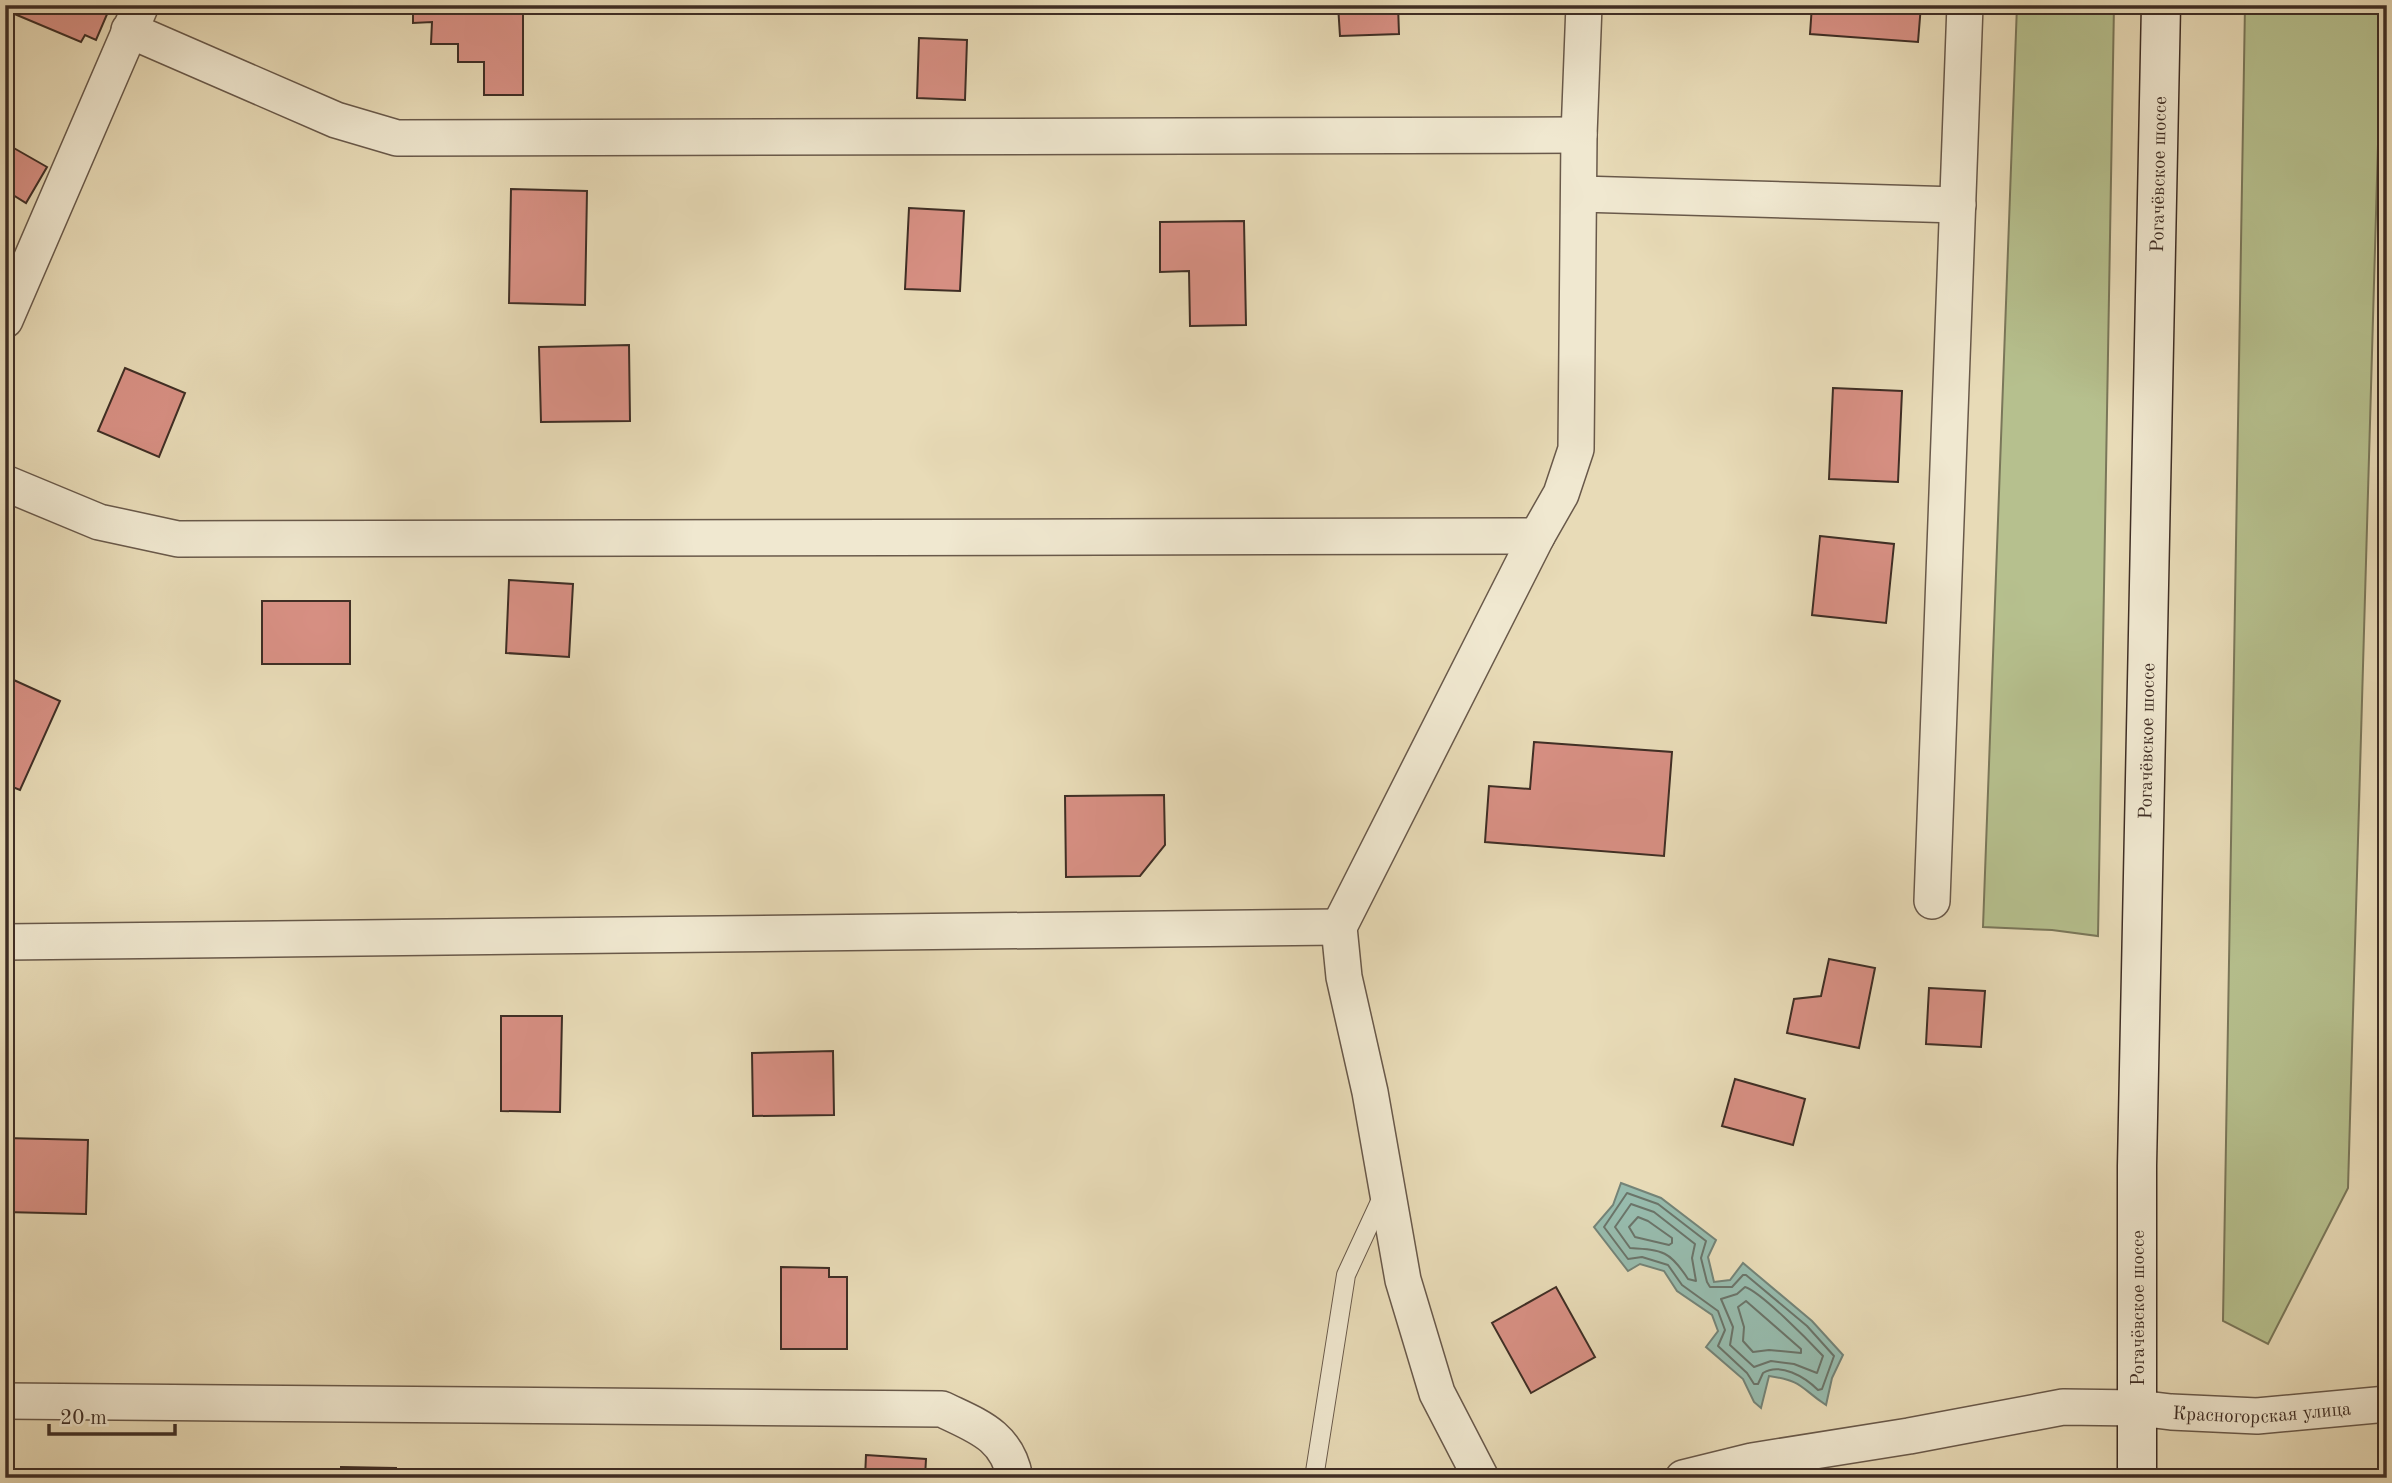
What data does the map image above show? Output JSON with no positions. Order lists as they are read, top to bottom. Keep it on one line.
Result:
{"streets":{"main road":["Рогачёвское шоссе"],"street":["Красногорская улица"]},"crossings":[["Рогачёвское шоссе","Красногорская улица"]],"scale_bar":"20 m"}
